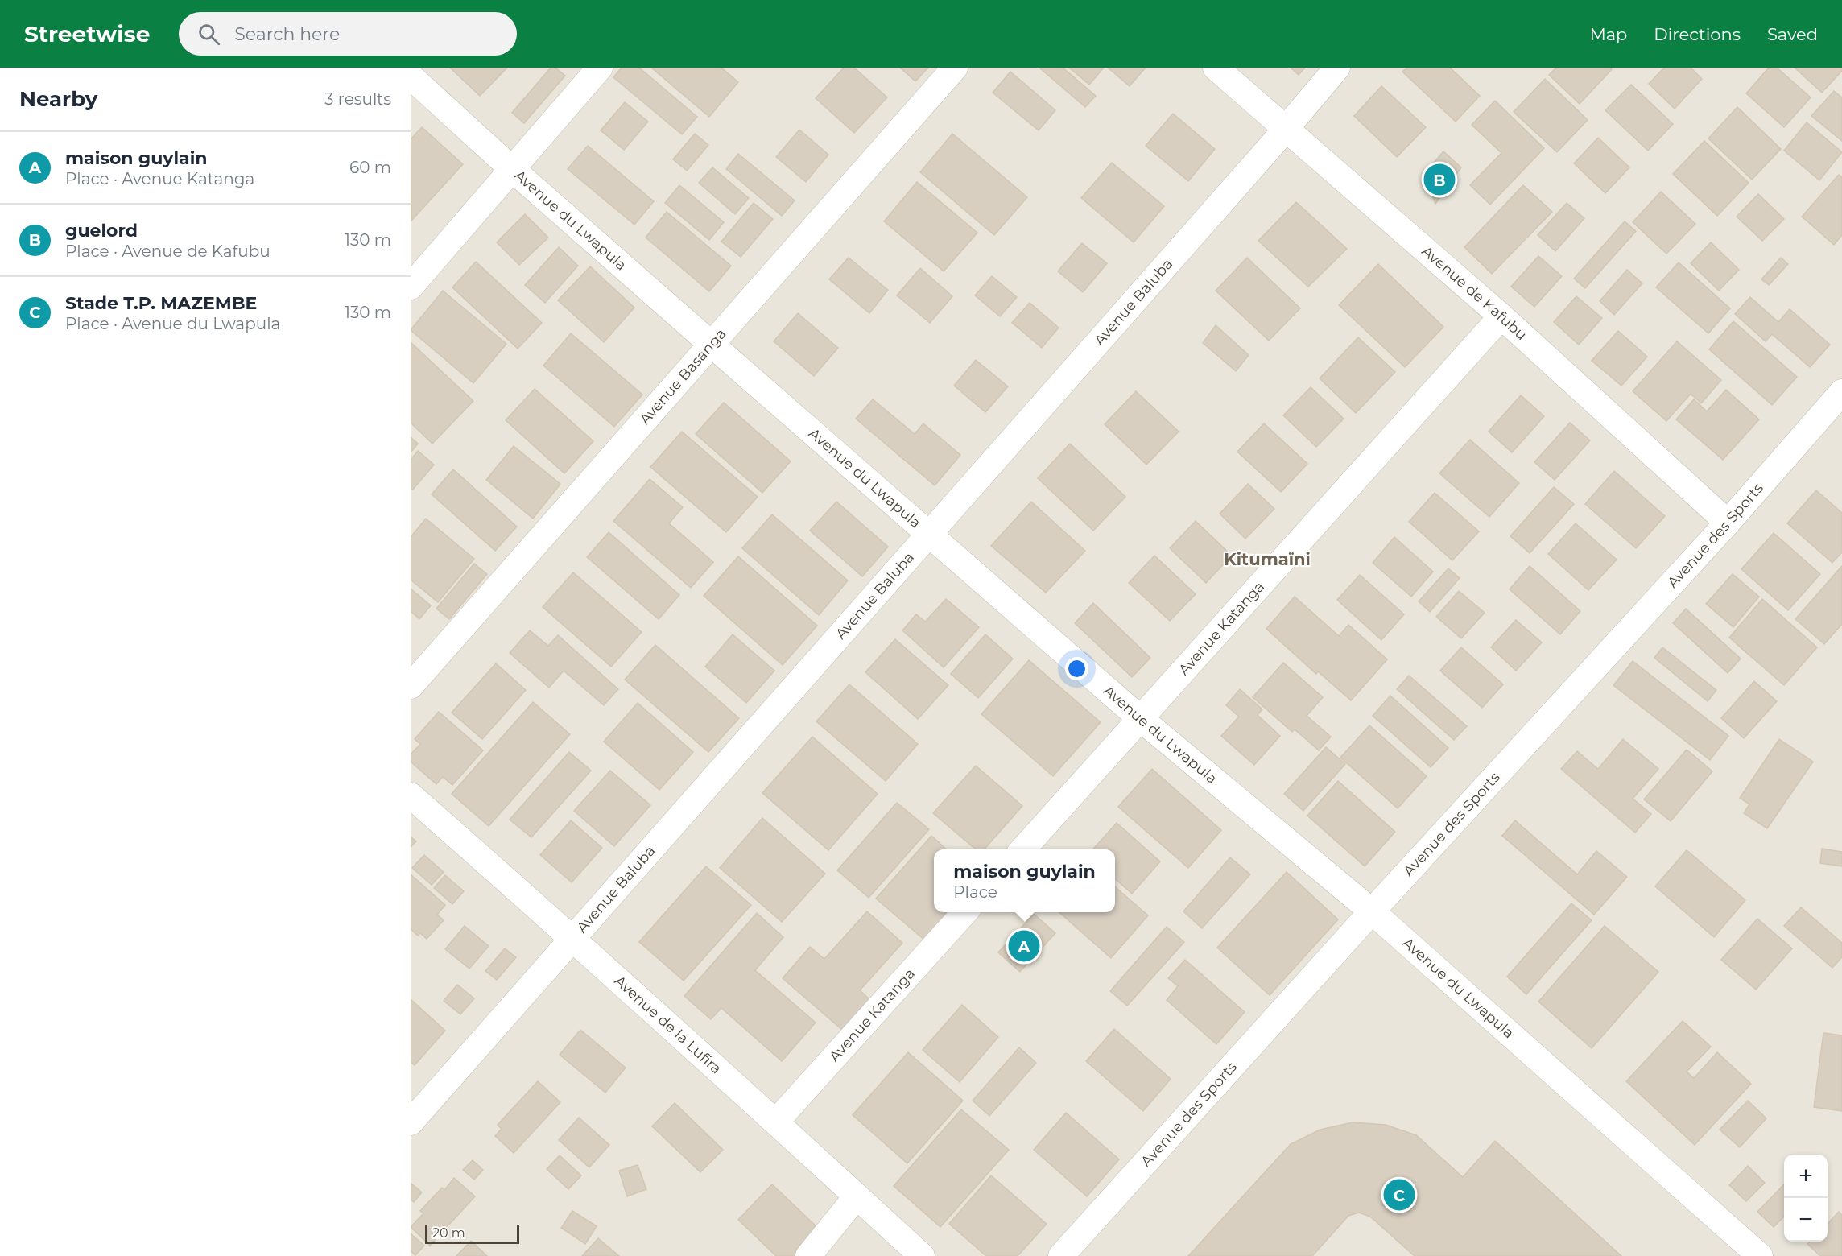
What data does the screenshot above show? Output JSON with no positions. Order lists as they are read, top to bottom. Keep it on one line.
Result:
{"streets":{"street":["Avenue du Lwapula","Avenue de Kafubu","Avenue Baluba","Avenue Basanga","Avenue des Sports","Avenue Katanga","Avenue de la Lufira"]},"crossings":[["Avenue du Lwapula","Avenue Baluba"],["Avenue du Lwapula","Avenue Basanga"],["Avenue du Lwapula","Avenue des Sports"],["Avenue du Lwapula","Avenue Katanga"],["Avenue de Kafubu","Avenue Baluba"],["Avenue de Kafubu","Avenue des Sports"],["Avenue de Kafubu","Avenue Katanga"],["Avenue Baluba","Avenue de la Lufira"],["Avenue Katanga","Avenue de la Lufira"]],"districts":["Kitumaïni"],"scale_bar":"20 m","page":{"header":"Streetwise","search":"Search here","nav":["Map","Directions","Saved"],"heading":["Nearby","3 results"],"list":[{"mark":"A","name":"maison guylain","note":"Place · Avenue Katanga","value":"60 m"},{"mark":"B","name":"guelord","note":"Place · Avenue de Kafubu","value":"130 m"},{"mark":"C","name":"Stade T.P. MAZEMBE","note":"Place · Avenue du Lwapula","value":"130 m"}],"pins":["B","A","C"],"popup":["maison guylain","Place"],"map_buttons":["+","−"],"scale":"20 m"}}
